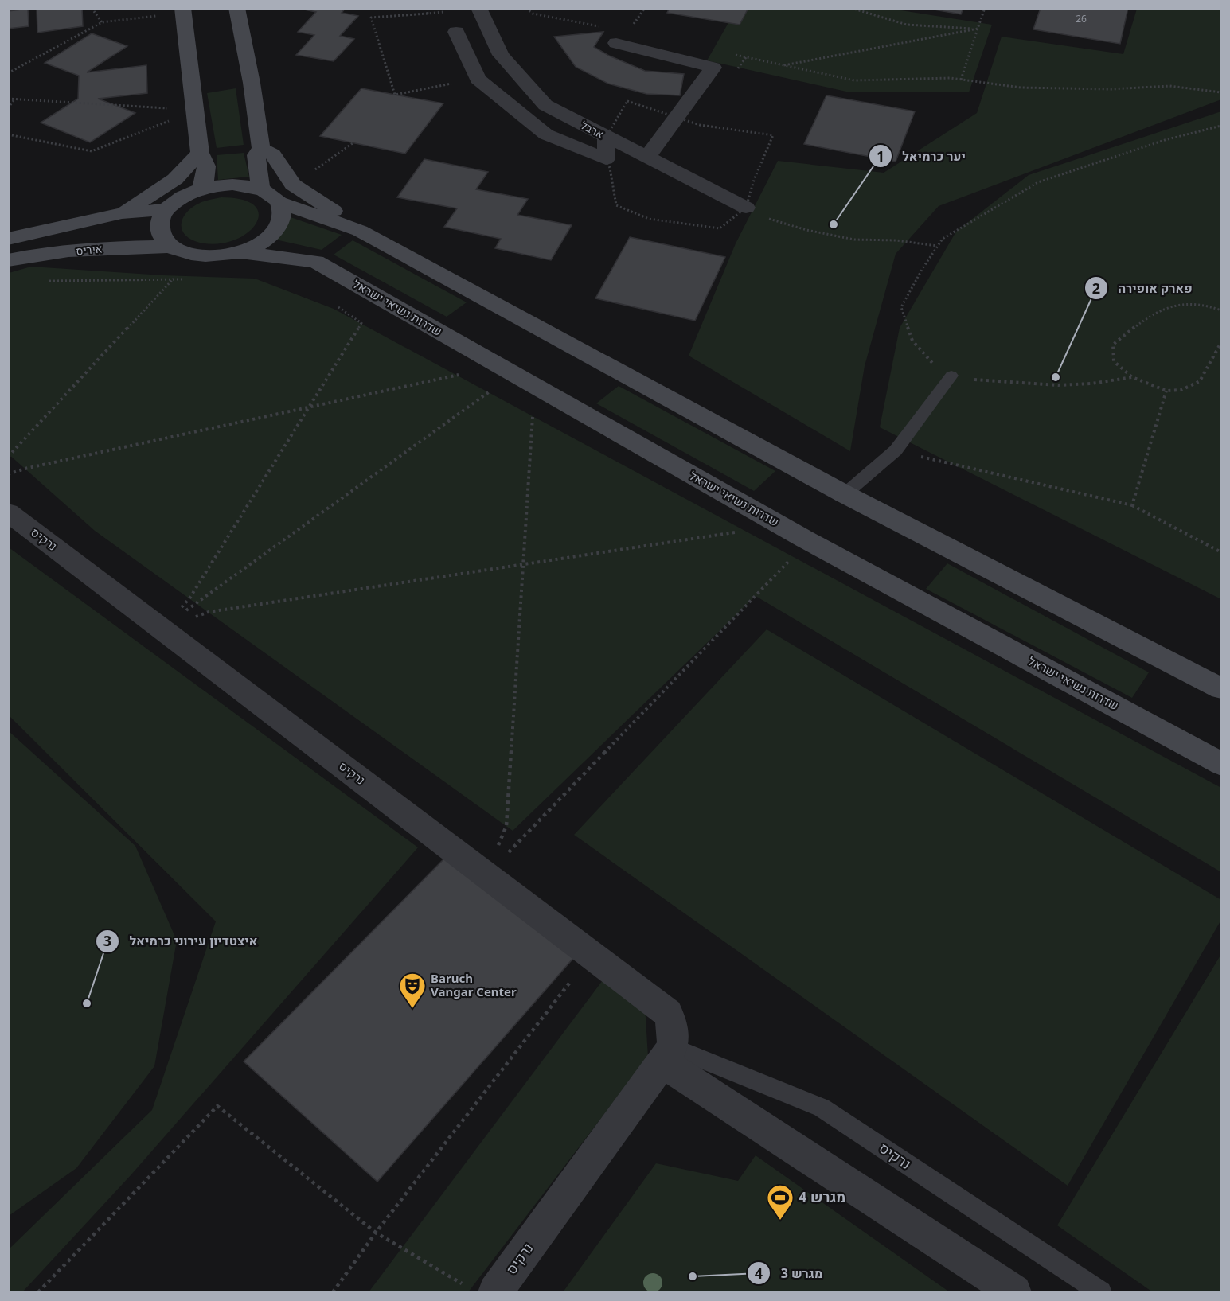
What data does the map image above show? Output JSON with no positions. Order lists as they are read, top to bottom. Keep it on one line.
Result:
{"streets":{"main road":["איריס","שדרות נשיאי ישראל"],"street":["ארבל","נרקיס"]},"crossings":[["איריס","שדרות נשיאי ישראל"]],"places":{"other":["יער כרמיאל","פארק אופירה","איצטדיון עירוני כרמיאל","מגרש 3"],"theatre":["Baruch Vangar Center"],"sports":["מגרש 4"]},"house_numbers":["26"]}
